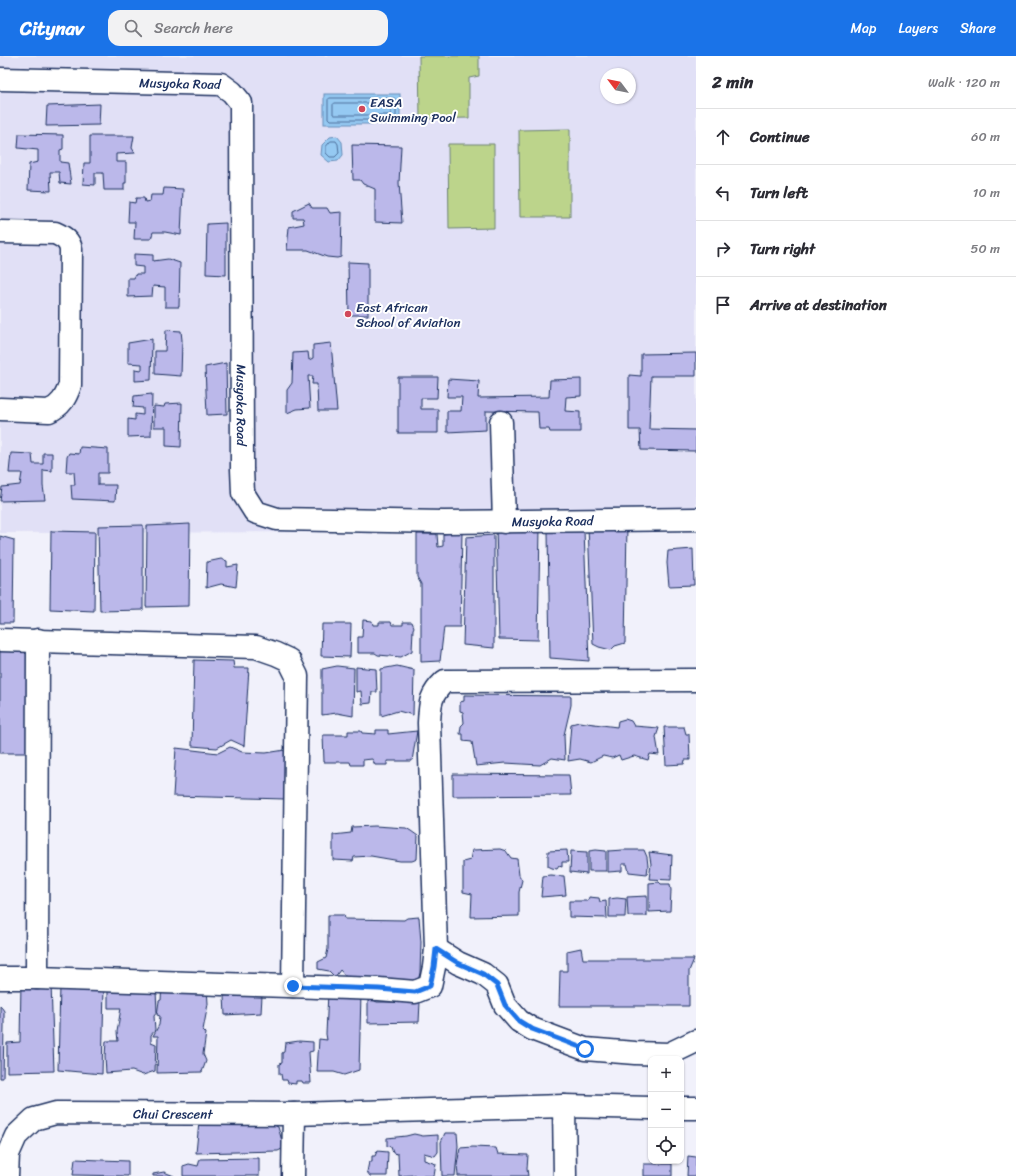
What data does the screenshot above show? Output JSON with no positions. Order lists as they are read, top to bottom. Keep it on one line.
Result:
{"streets":{"street":["Musyoka Road","Chui Crescent"]},"places":["EASA Swimming Pool","East African School of Aviation"],"north":"top left","page":{"header":"Citynav","search":"Search here","nav":["Map","Layers","Share"],"heading":["2 min","Walk · 120 m"],"list":[["Continue","60 m"],["Turn left","10 m"],["Turn right","50 m"],"Arrive at destination"],"map_buttons":["+","−"]}}
